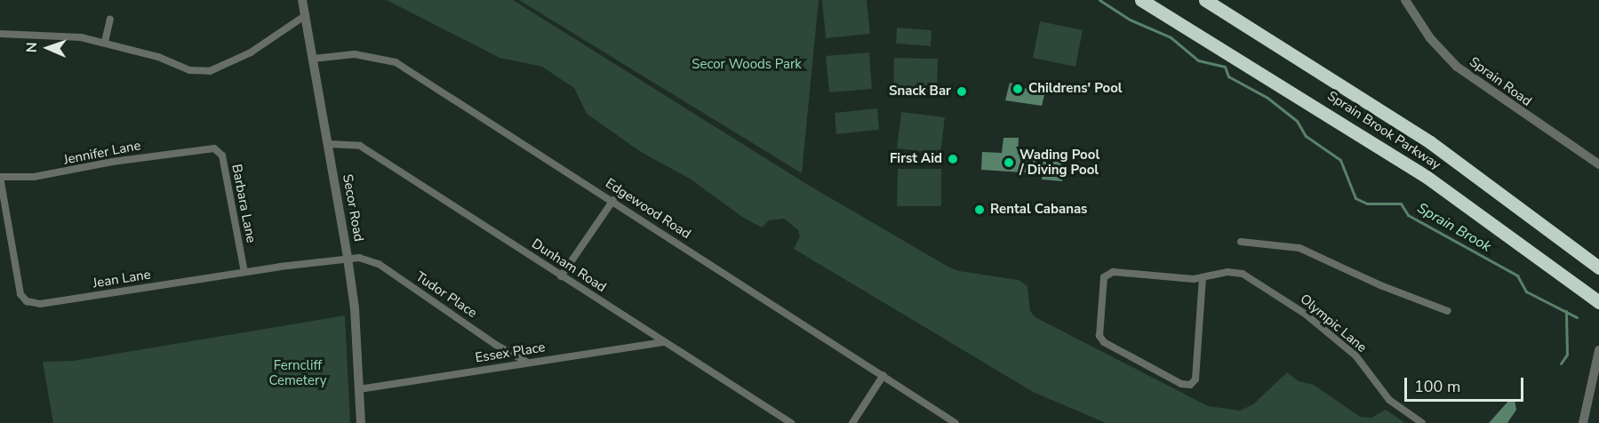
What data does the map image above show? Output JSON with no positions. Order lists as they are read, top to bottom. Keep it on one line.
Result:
{"streets":{"highway":["Sprain Brook Parkway"],"street":["Sprain Road","Jennifer Lane","Barbara Lane","Secor Road","Edgewood Road","Dunham Road","Jean Lane","Tudor Place","Olympic Lane","Essex Place"]},"crossings":[["Jennifer Lane","Barbara Lane"],["Jennifer Lane","Jean Lane"],["Barbara Lane","Jean Lane"],["Secor Road","Edgewood Road"],["Secor Road","Dunham Road"],["Secor Road","Jean Lane"],["Secor Road","Tudor Place"],["Secor Road","Essex Place"],["Dunham Road","Essex Place"],["Jean Lane","Tudor Place"],["Tudor Place","Essex Place"]],"water":["Sprain Brook"],"parks":["Secor Woods Park","Ferncliff Cemetery"],"places":["Childrens' Pool","Snack Bar","First Aid","Wading Pool / Diving Pool","Rental Cabanas"],"scale_bar":"100 m","north":"left"}
